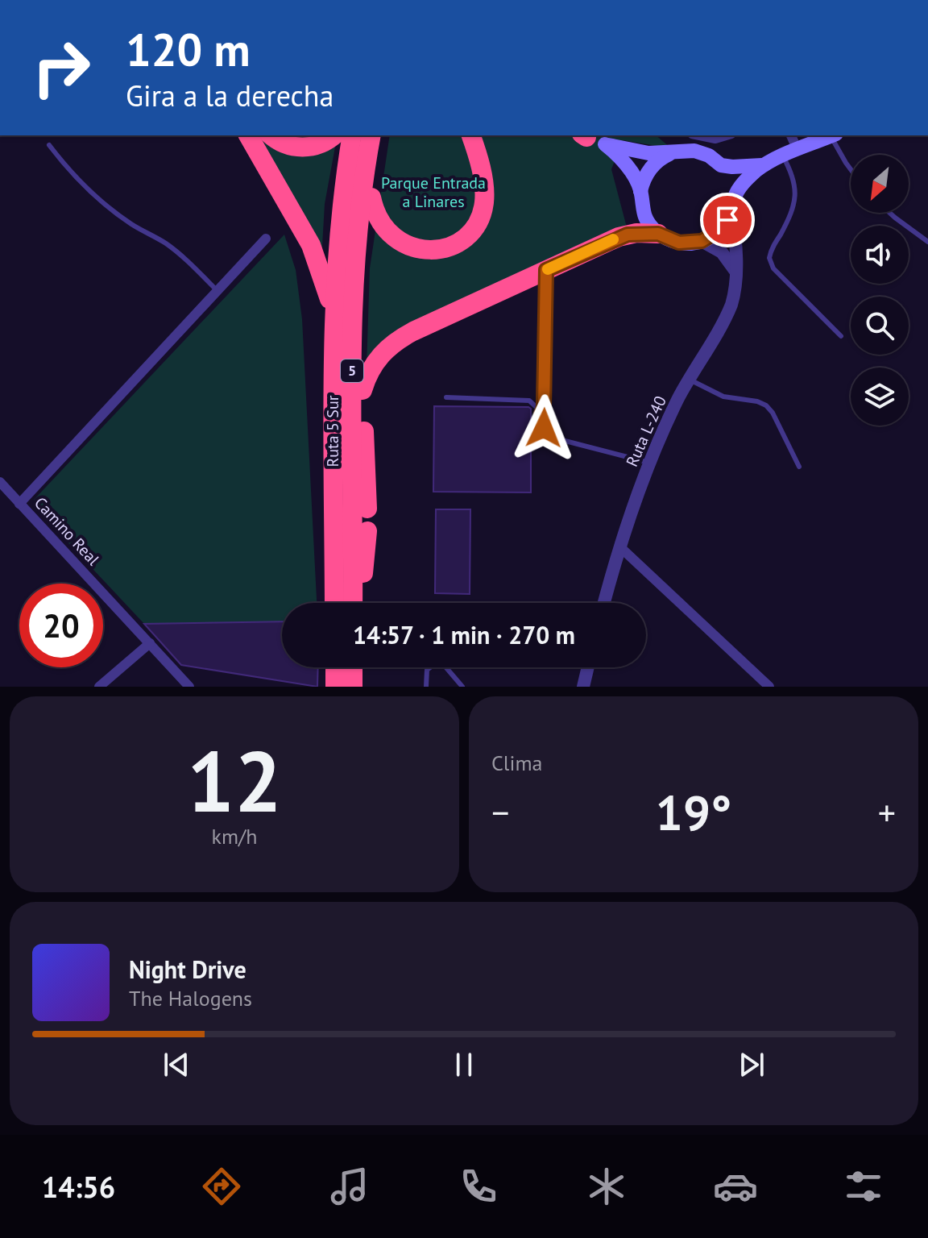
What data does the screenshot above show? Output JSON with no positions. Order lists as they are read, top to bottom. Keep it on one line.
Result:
{"streets":{"highway":["5","Ruta 5 Sur"],"street":["Ruta L-240","Camino Real"]},"parks":["Parque Entrada a Linares"],"north":"bottom left","page":{"turn":["120 m","Gira a la derecha"],"limit":"20","trip":"14:57 · 1 min · 270 m","tile":[["12","km/h"],"Clima"],"heat":["−","19°","+"],"song":["Night Drive","The Halogens"],"tabs":"14:56"}}
